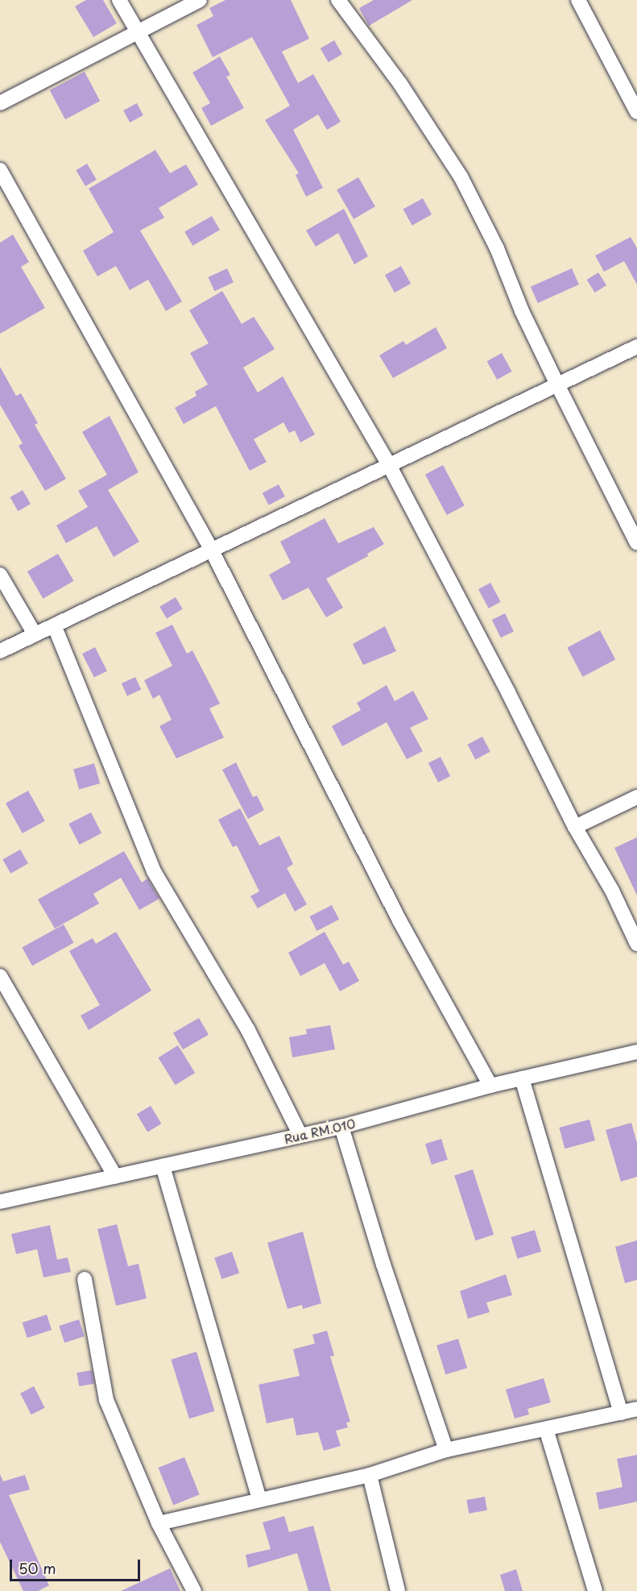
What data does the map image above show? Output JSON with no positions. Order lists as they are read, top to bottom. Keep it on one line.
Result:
{"streets":{"street":["Rua RM.010"]},"scale_bar":"50 m"}
